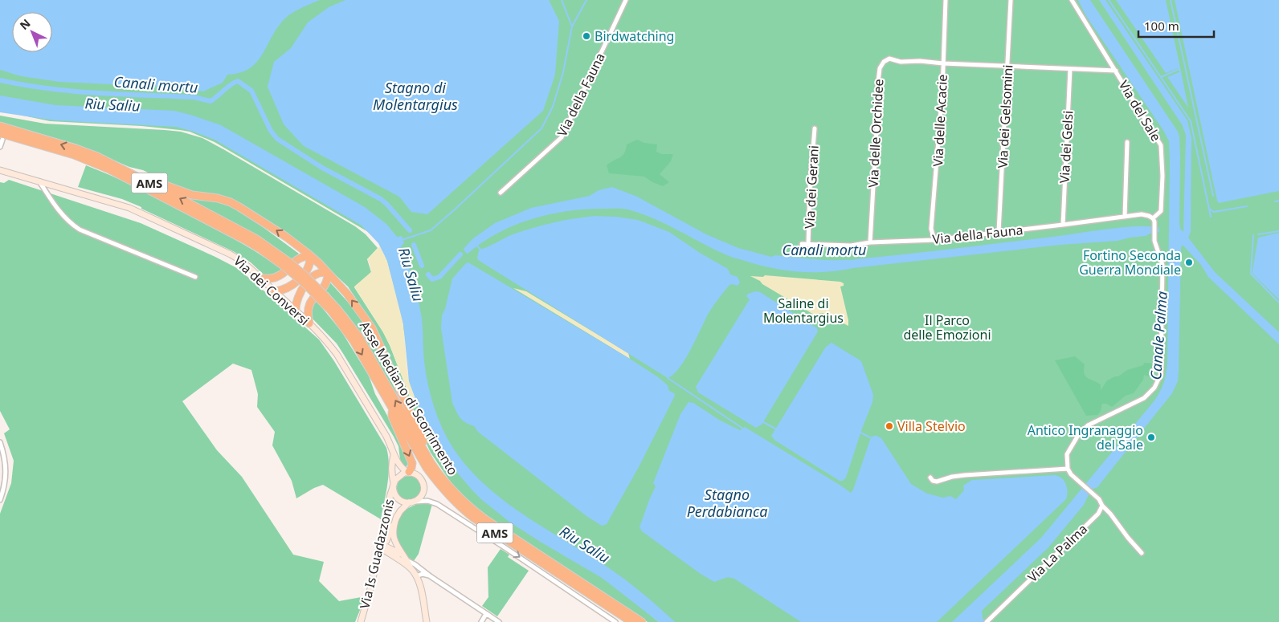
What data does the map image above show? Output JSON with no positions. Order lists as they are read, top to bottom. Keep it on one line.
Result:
{"streets":{"highway":["AMS","Asse Mediano di Scorrimento"],"street":["Via della Fauna","Via del Sale","Via dei Gelsomini","Via delle Acacie","Via delle Orchidee","Via dei Gelsi","Via dei Gerani","Via dei Conversi","Via La Palma","Via Is Guadazzonis"]},"crossings":[["Via della Fauna","Via del Sale"],["Via della Fauna","Via dei Gelsomini"],["Via della Fauna","Via delle Acacie"],["Via della Fauna","Via delle Orchidee"],["Via della Fauna","Via dei Gelsi"],["Via della Fauna","Via dei Gerani"],["Via delle Acacie","Via delle Orchidee"],["Via dei Conversi","Via Is Guadazzonis"]],"water":["Canali mortu","Stagno di Molentargius","Riu Saliu","Canale Palma","Stagno Perdabianca"],"parks":["Saline di Molentargius","Il Parco delle Emozioni"],"places":["Birdwatching","Fortino Seconda Guerra Mondiale","Villa Stelvio","Antico Ingranaggio del Sale"],"scale_bar":"100 m","north":"top left"}
